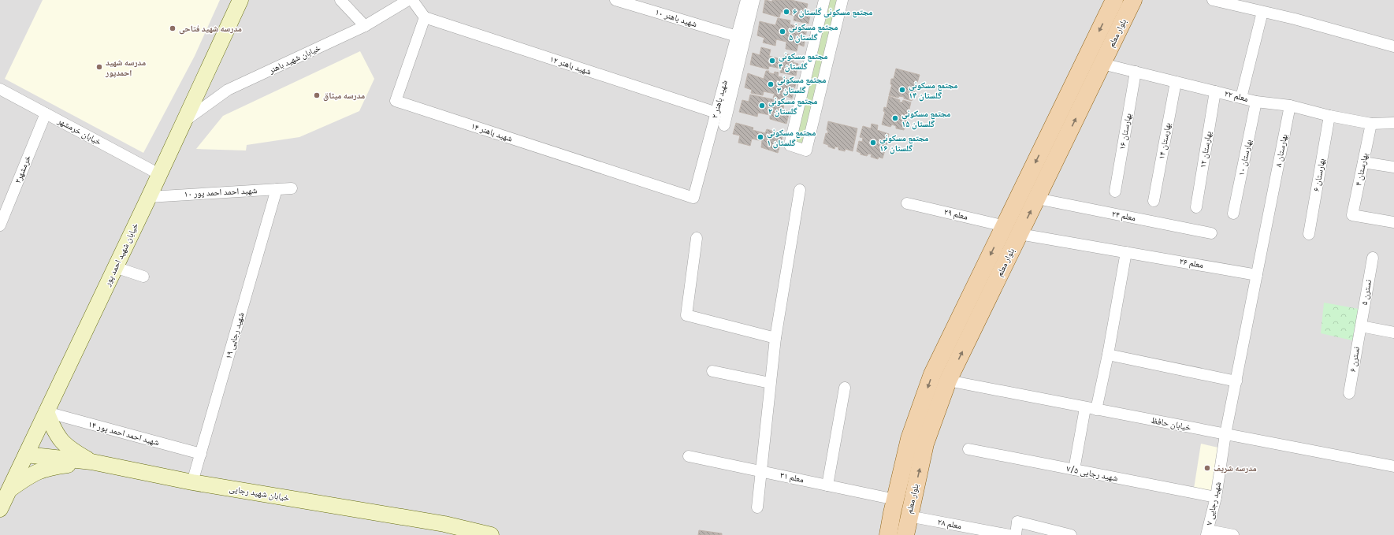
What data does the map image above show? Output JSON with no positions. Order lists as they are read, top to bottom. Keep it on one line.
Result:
{"streets":{"main road":["بلوار معلم"],"street":["شهید باهنر ۱۰","خیابان شهید باهنر","شهید باهنر ۱۲","معلم ۲۲","شهید باهنر ۲","خیابان خرمشهر","بهارستان ۱۶","شهید باهنر ۱۴","بهارستان ۱۴","بهارستان ۱۲","بهارستان ۸","بهارستان ۱۰","خرمشهر۲","بهارستان ۴","بهارستان ۶","شهید احمد احمد پور ۱۰","معلم ۲۹","معلم ۲۴","خیابان شهید احمد پور","معلم ۲۶","نسترن ۵","شهید رجایی ۱۹","نسترن ۶","خیابان حافظ","شهید احمد احمد پور ۱۴","شهید رجایی ۷/۵","معلم ۳۱","خیابان شهید رجایی","شهید رجایی ۷","معلم ۲۸"]},"crossings":[["شهید باهنر ۱۰","شهید باهنر ۲"],["بلوار معلم","معلم ۲۲"],["بلوار معلم","معلم ۲۹"],["بلوار معلم","معلم ۲۴"],["بلوار معلم","معلم ۲۶"],["بلوار معلم","خیابان حافظ"],["بلوار معلم","معلم ۳۱"],["بلوار معلم","معلم ۲۸"],["خیابان شهید باهنر","خیابان شهید احمد پور"],["شهید باهنر ۱۲","شهید باهنر ۲"],["شهید باهنر ۱۲","شهید باهنر ۱۴"],["معلم ۲۲","بهارستان ۱۶"],["معلم ۲۲","بهارستان ۱۴"],["معلم ۲۲","بهارستان ۱۲"],["معلم ۲۲","بهارستان ۸"],["معلم ۲۲","بهارستان ۱۰"],["معلم ۲۲","بهارستان ۴"],["معلم ۲۲","بهارستان ۶"],["شهید باهنر ۲","شهید باهنر ۱۴"],["خیابان خرمشهر","خرمشهر۲"],["خیابان خرمشهر","خیابان شهید احمد پور"],["بهارستان ۸","معلم ۲۶"],["بهارستان ۸","شهید رجایی ۷"],["شهید احمد احمد پور ۱۰","خیابان شهید احمد پور"],["شهید احمد احمد پور ۱۰","شهید رجایی ۱۹"],["معلم ۲۹","معلم ۲۶"],["خیابان شهید احمد پور","شهید احمد احمد پور ۱۴"],["خیابان شهید احمد پور","خیابان شهید رجایی"],["معلم ۲۶","شهید رجایی ۷"],["نسترن ۵","نسترن ۶"],["شهید رجایی ۱۹","شهید احمد احمد پور ۱۴"],["شهید رجایی ۱۹","خیابان شهید رجایی"],["خیابان حافظ","شهید رجایی ۷"],["شهید رجایی ۷/۵","شهید رجایی ۷"]],"places":["مجتمع مسکونی گلستان ۶","مدرسه شهید فتاحی","مجتمع مسکونی گلستان ۵","مجتمع مسکونی گلستان ۴","مدرسه شهید احمدپور","مجتمع مسکونی گلستان ۳","مجتمع مسکونی گلستان ۱۴","مدرسه میثاق","مجتمع مسکونی گلستان ۲","مجتمع مسکونی گلستان ۱۵","مجتمع مسکونی گلستان ۱","مجتمع مسکونی گلستان ۱۶","مدرسه شریف"]}
